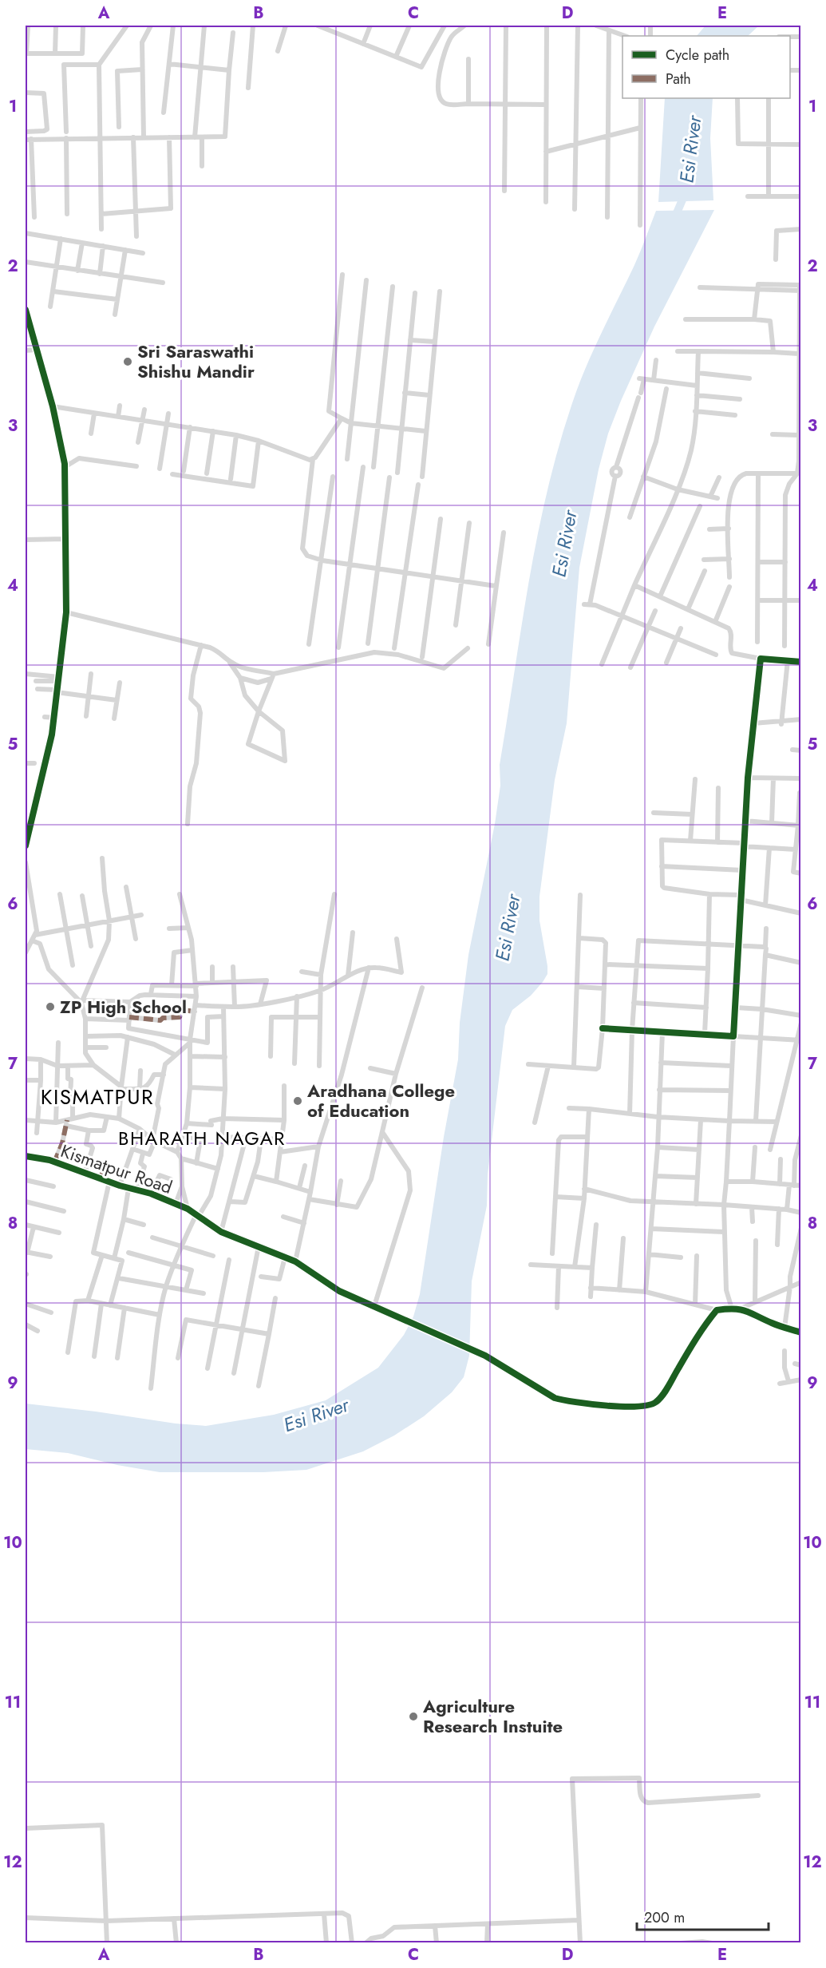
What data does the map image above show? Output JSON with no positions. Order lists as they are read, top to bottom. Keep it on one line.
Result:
{"streets":{"street":["Kismatpur Road"]},"districts":["KISMATPUR","BHARATH NAGAR"],"water":["Esi River"],"places":["Sri Saraswathi Shishu Mandir","ZP High School","Aradhana College of Education","Agriculture Research Instuite"],"legend":["Cycle path","Path"],"scale_bar":"200 m","grid":{"columns":["A","B","C","D","E"],"rows":["1","2","3","4","5","6","7","8","9","10","11","12"]}}
